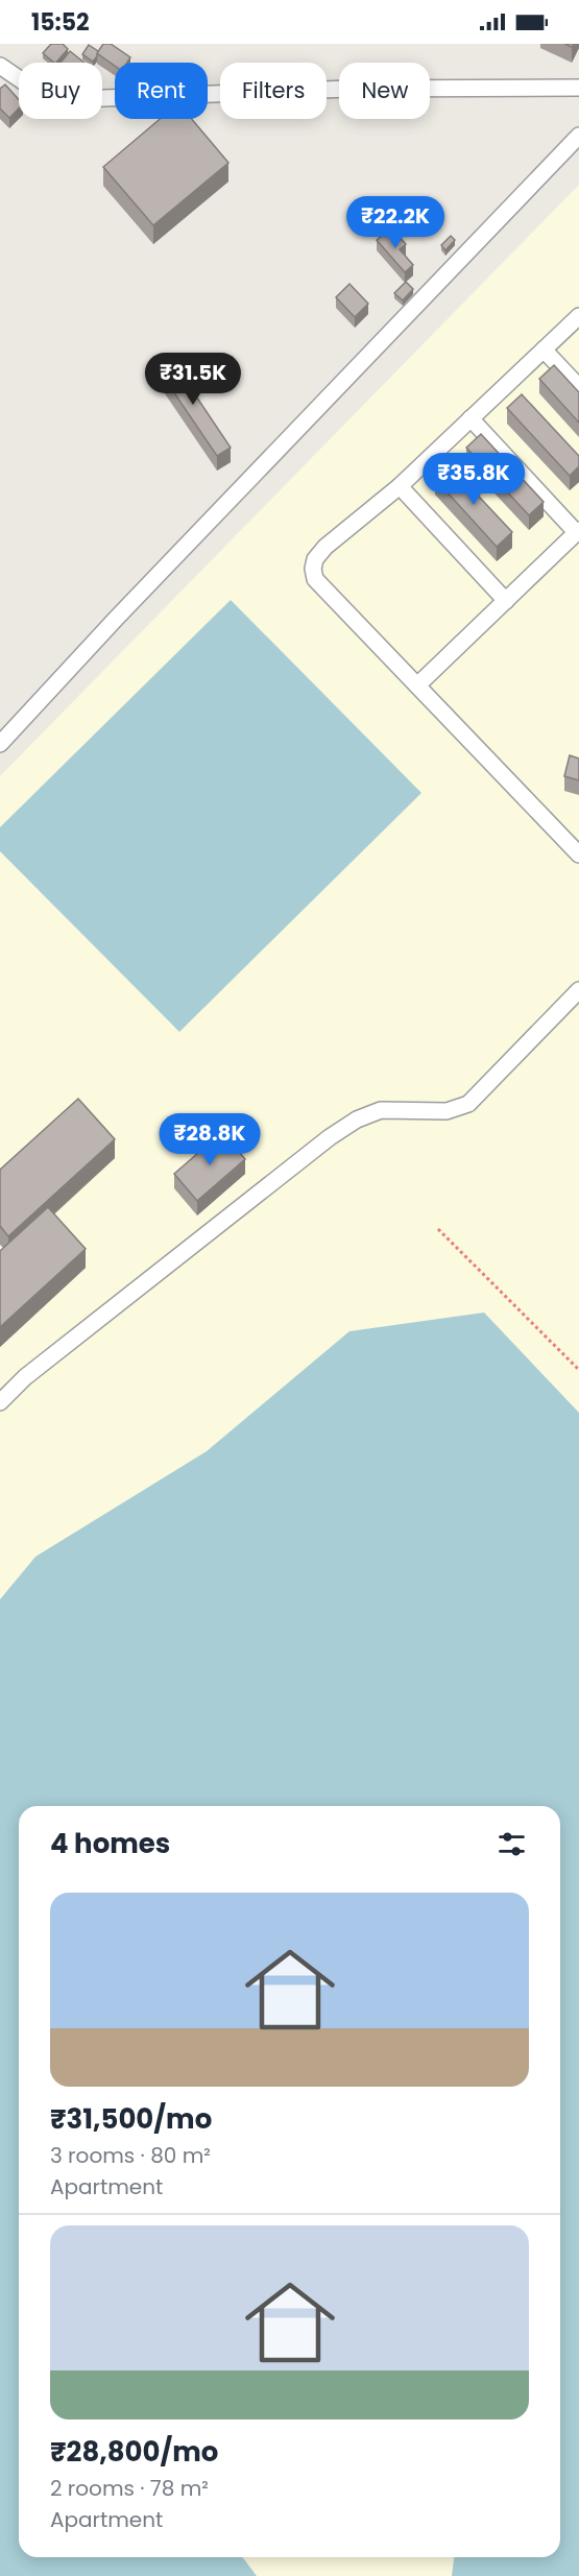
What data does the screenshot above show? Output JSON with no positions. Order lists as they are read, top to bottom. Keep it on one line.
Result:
{"page":{"status":"15:52","chip":["Buy","Rent","Filters","New"],"price":["₹22.2K","₹31.5K","₹35.8K","₹28.8K"],"heading":"4 homes","list":[{"name":"₹31,500/mo","note":"3 rooms · 80 m² · Apartment"},{"name":"₹28,800/mo","note":"2 rooms · 78 m² · Apartment"}]}}
